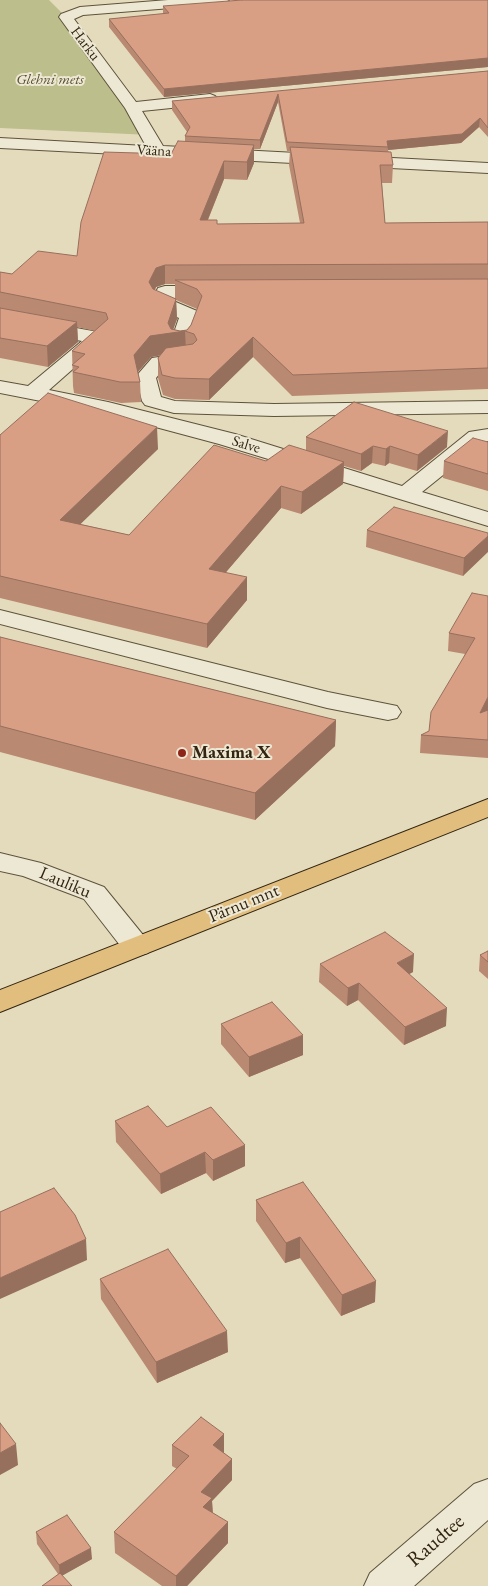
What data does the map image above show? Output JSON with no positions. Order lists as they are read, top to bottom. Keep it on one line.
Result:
{"streets":{"main road":["Pärnu mnt"],"street":["Harku","Vääna","Salve","Lauliku","Raudtee"]},"crossings":[["Harku","Vääna"],["Lauliku","Pärnu mnt"]],"parks":["Glehni mets"],"places":["Maxima X"]}
